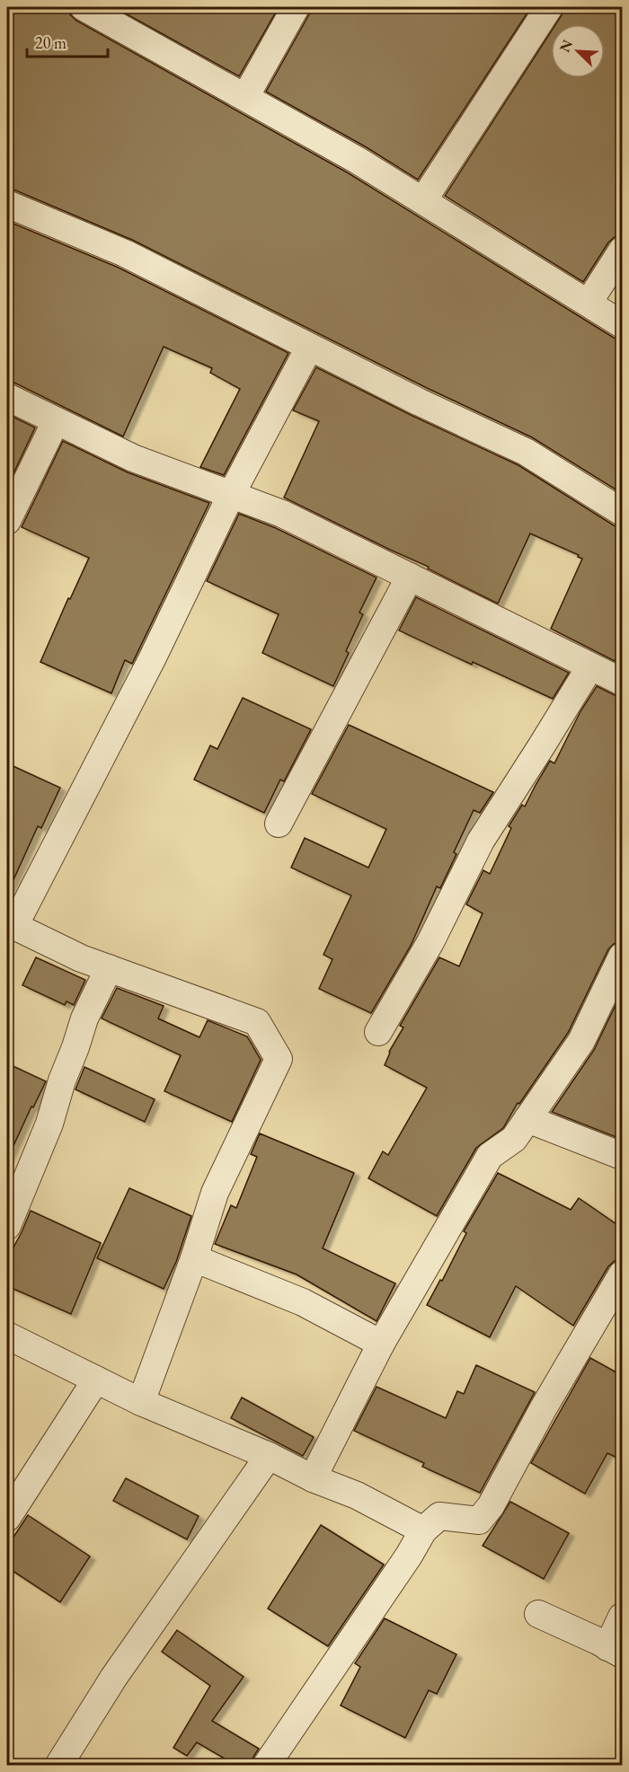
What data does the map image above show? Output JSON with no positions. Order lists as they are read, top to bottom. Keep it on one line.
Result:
{"scale_bar":"20 m","north":"top left"}
